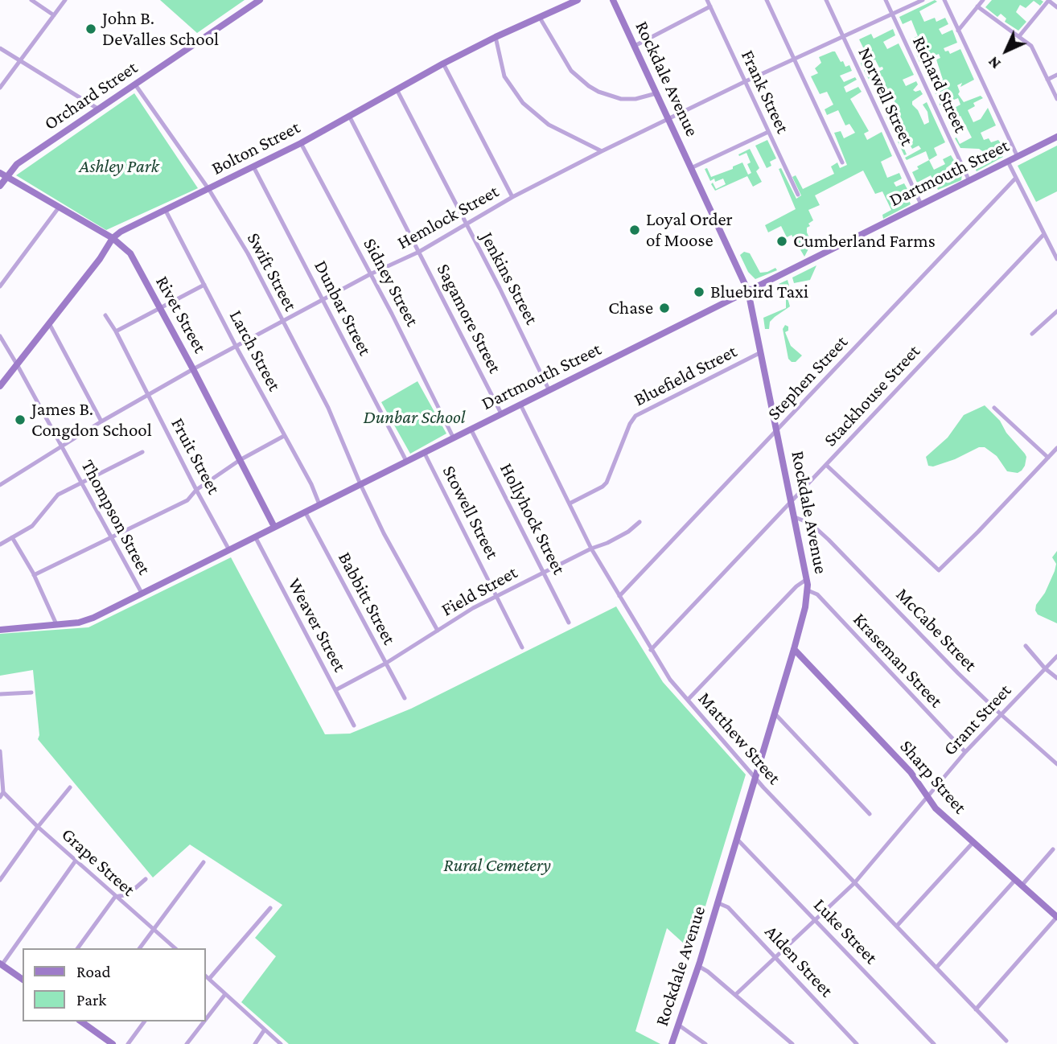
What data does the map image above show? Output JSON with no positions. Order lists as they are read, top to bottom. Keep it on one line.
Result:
{"streets":{"main road":["Rockdale Avenue","Orchard Street","Bolton Street","Dartmouth Street","Rivet Street","Sharp Street"],"street":["Richard Street","Frank Street","Norwell Street","Hemlock Street","Swift Street","Jenkins Street","Sidney Street","Dunbar Street","Sagamore Street","Larch Street","Bluefield Street","Stephen Street","Stackhouse Street","Fruit Street","Stowell Street","Thompson Street","Hollyhock Street","Field Street","Babbitt Street","Weaver Street","McCabe Street","Kraseman Street","Grant Street","Matthew Street","Grape Street","Luke Street","Alden Street"]},"crossings":[["Rockdale Avenue","Dartmouth Street"],["Rockdale Avenue","Hemlock Street"],["Rockdale Avenue","Bluefield Street"],["Rockdale Avenue","Stephen Street"],["Rockdale Avenue","Stackhouse Street"],["Rockdale Avenue","McCabe Street"],["Rockdale Avenue","Kraseman Street"],["Rockdale Avenue","Matthew Street"],["Rockdale Avenue","Sharp Street"],["Rockdale Avenue","Luke Street"],["Rockdale Avenue","Alden Street"],["Richard Street","Dartmouth Street"],["Richard Street","Hemlock Street"],["Frank Street","Hemlock Street"],["Orchard Street","Swift Street"],["Orchard Street","Rivet Street"],["Norwell Street","Dartmouth Street"],["Norwell Street","Hemlock Street"],["Bolton Street","Swift Street"],["Bolton Street","Jenkins Street"],["Bolton Street","Sidney Street"],["Bolton Street","Dunbar Street"],["Bolton Street","Rivet Street"],["Bolton Street","Sagamore Street"],["Bolton Street","Larch Street"],["Bolton Street","Thompson Street"],["Dartmouth Street","Swift Street"],["Dartmouth Street","Jenkins Street"],["Dartmouth Street","Sidney Street"],["Dartmouth Street","Dunbar Street"],["Dartmouth Street","Rivet Street"],["Dartmouth Street","Sagamore Street"],["Dartmouth Street","Larch Street"],["Dartmouth Street","Fruit Street"],["Dartmouth Street","Stowell Street"],["Dartmouth Street","Thompson Street"],["Dartmouth Street","Hollyhock Street"],["Dartmouth Street","Babbitt Street"],["Dartmouth Street","Weaver Street"],["Dartmouth Street","Matthew Street"],["Hemlock Street","Swift Street"],["Hemlock Street","Jenkins Street"],["Hemlock Street","Sidney Street"],["Hemlock Street","Dunbar Street"],["Hemlock Street","Rivet Street"],["Hemlock Street","Sagamore Street"],["Hemlock Street","Larch Street"],["Hemlock Street","Fruit Street"],["Hemlock Street","Thompson Street"],["Swift Street","Field Street"],["Bluefield Street","Matthew Street"],["Stephen Street","Matthew Street"],["Stackhouse Street","Matthew Street"],["Stowell Street","Field Street"],["Hollyhock Street","Field Street"],["Field Street","Babbitt Street"],["Field Street","Weaver Street"],["Field Street","Matthew Street"],["McCabe Street","Grant Street"],["Kraseman Street","Grant Street"],["Grant Street","Matthew Street"],["Grant Street","Sharp Street"],["Grant Street","Luke Street"],["Grant Street","Alden Street"]],"parks":["Ashley Park","Dunbar School","Rural Cemetery"],"places":["John B. DeValles School","Loyal Order of Moose","Cumberland Farms","Bluebird Taxi","Chase","James B. Congdon School"],"legend":["Road","Park"],"north":"bottom left"}
